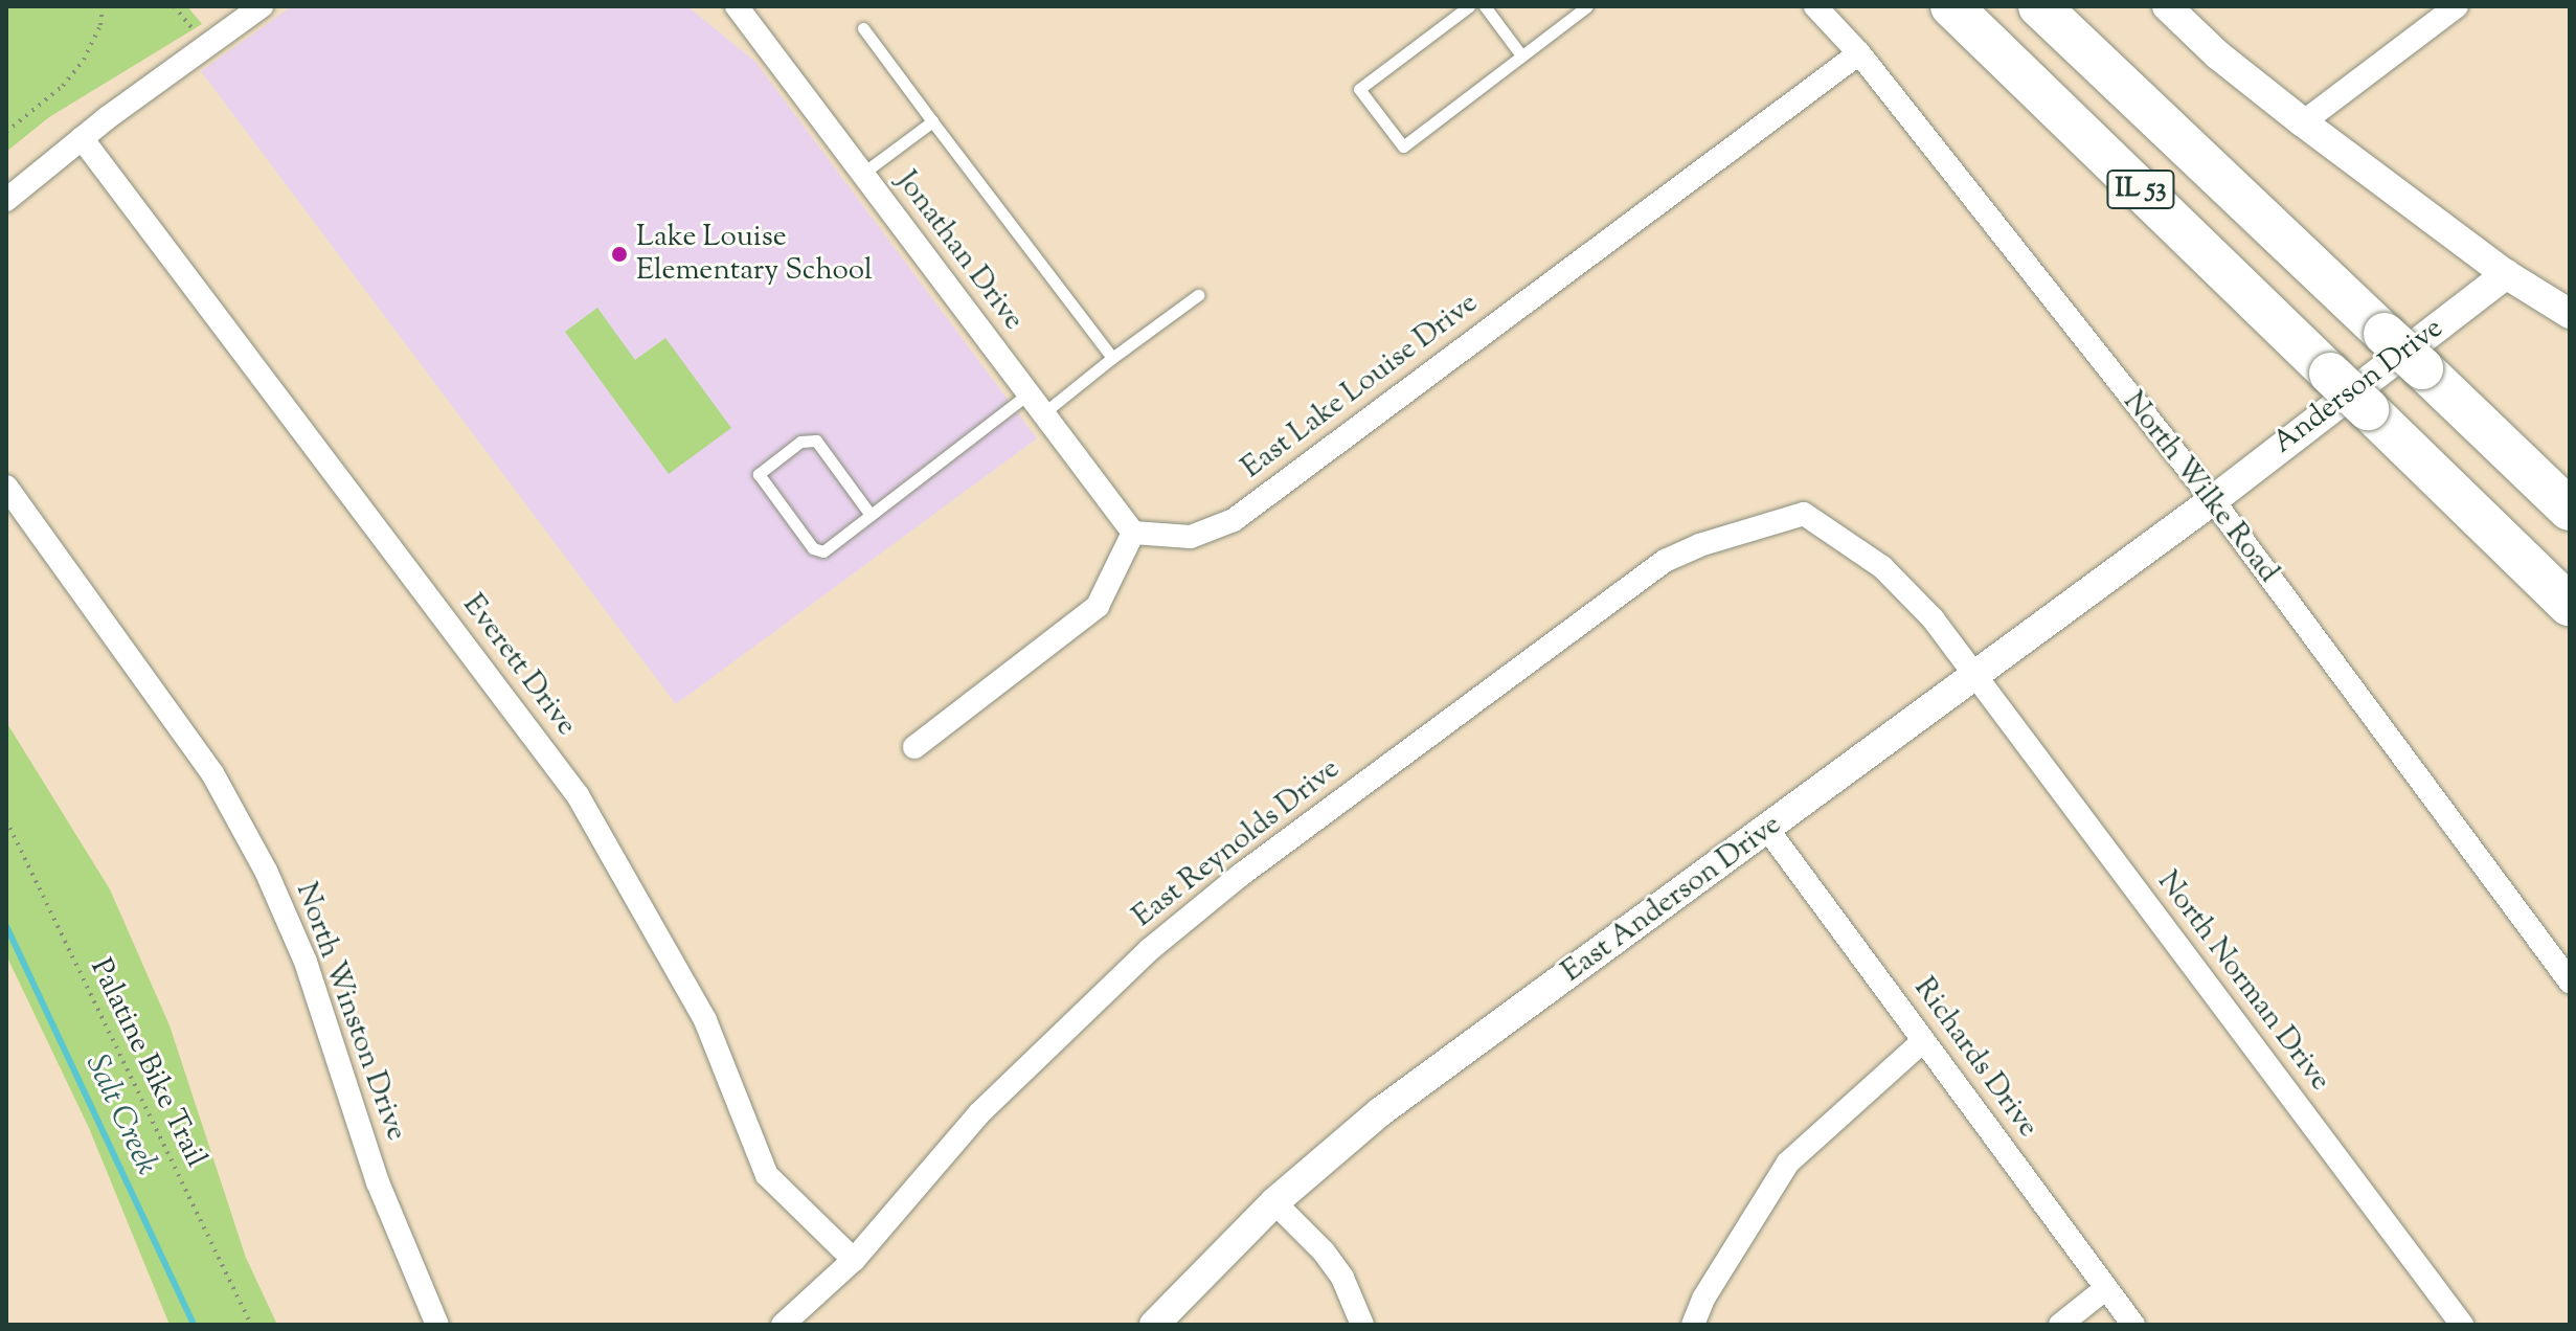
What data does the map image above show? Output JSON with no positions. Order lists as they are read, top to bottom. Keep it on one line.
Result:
{"streets":{"highway":["IL 53"],"street":["Jonathan Drive","East Lake Louise Drive","Anderson Drive","North Wilke Road","Everett Drive","East Reynolds Drive","East Anderson Drive","North Norman Drive","North Winston Drive","Richards Drive"],"path":["Palatine Bike Trail"]},"crossings":[["Jonathan Drive","East Lake Louise Drive"],["East Lake Louise Drive","North Wilke Road"],["Anderson Drive","North Wilke Road"],["Anderson Drive","East Anderson Drive"],["North Wilke Road","East Anderson Drive"],["Everett Drive","East Reynolds Drive"],["East Reynolds Drive","North Norman Drive"],["East Anderson Drive","North Norman Drive"],["East Anderson Drive","Richards Drive"]],"water":["Salt Creek"],"places":["Lake Louise Elementary School"]}
